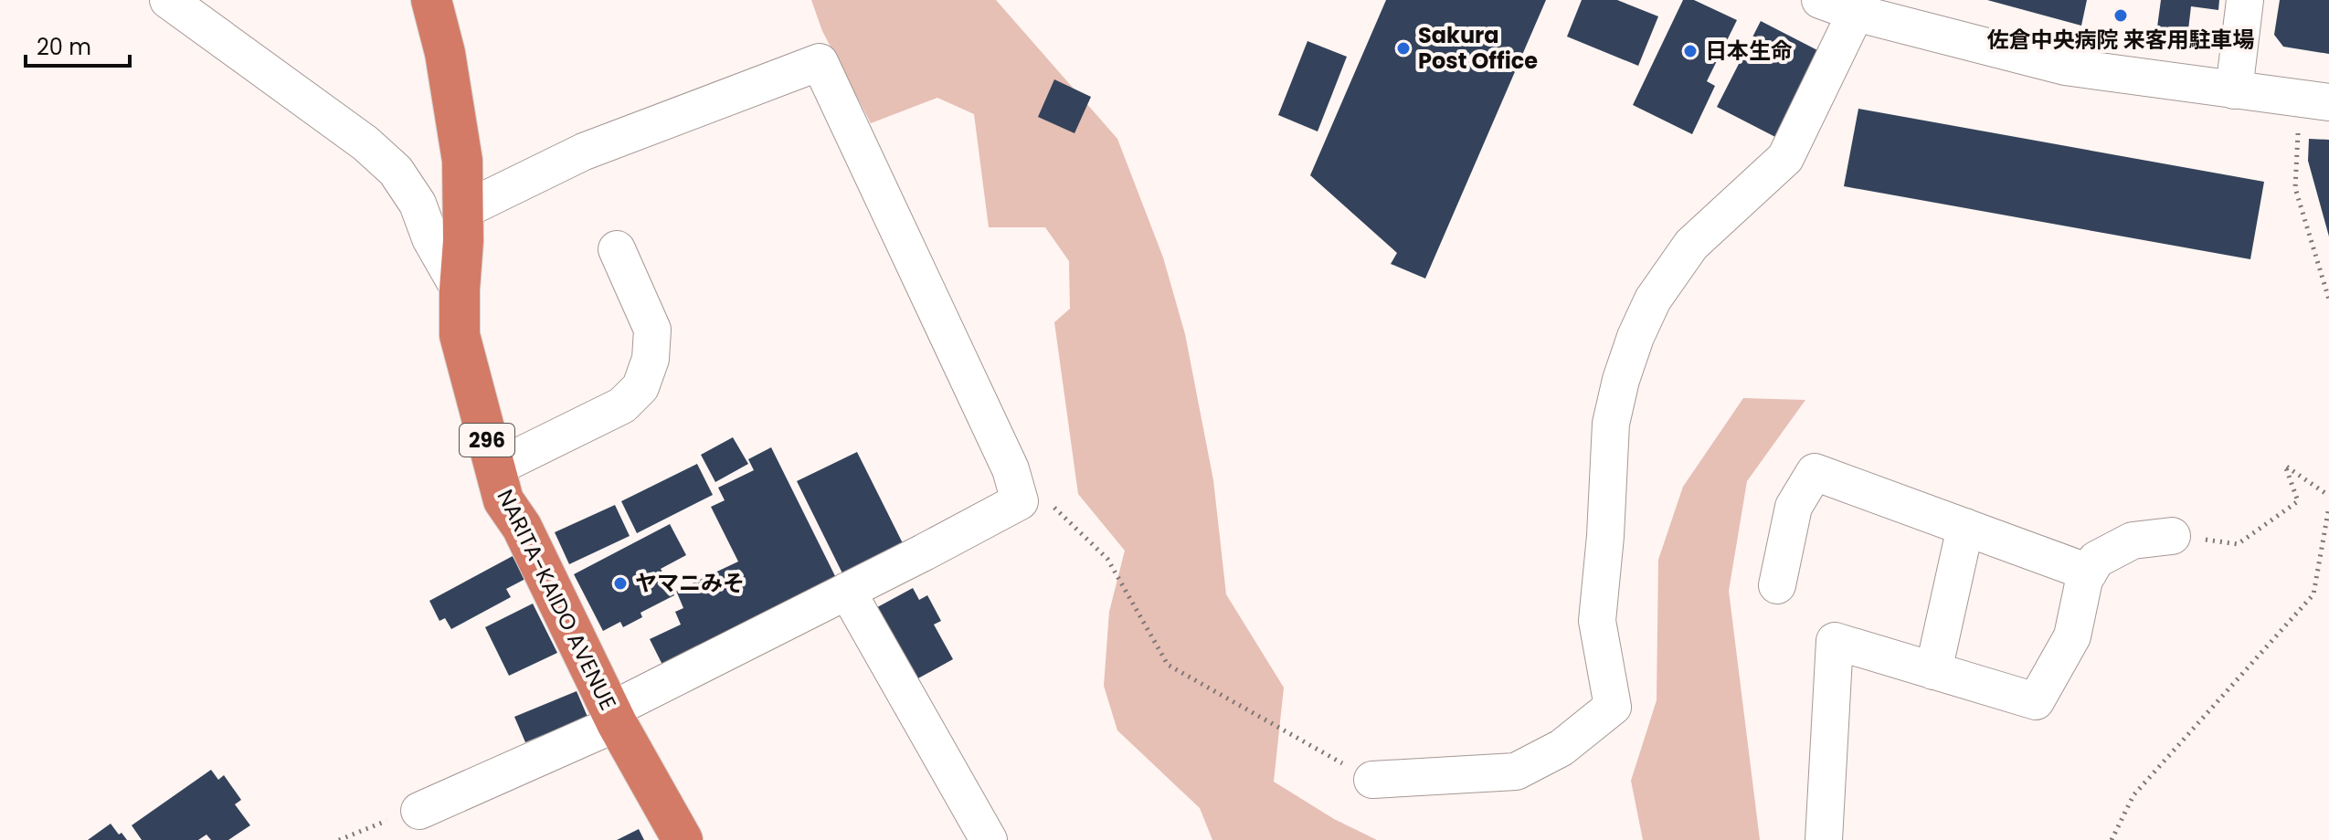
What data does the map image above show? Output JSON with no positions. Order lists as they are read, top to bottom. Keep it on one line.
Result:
{"streets":{"highway":["296","NARITA-KAIDO AVENUE"]},"places":["佐倉中央病院 来客用駐車場","Sakura Post Office","日本生命","ヤマニみそ"],"scale_bar":"20 m"}
